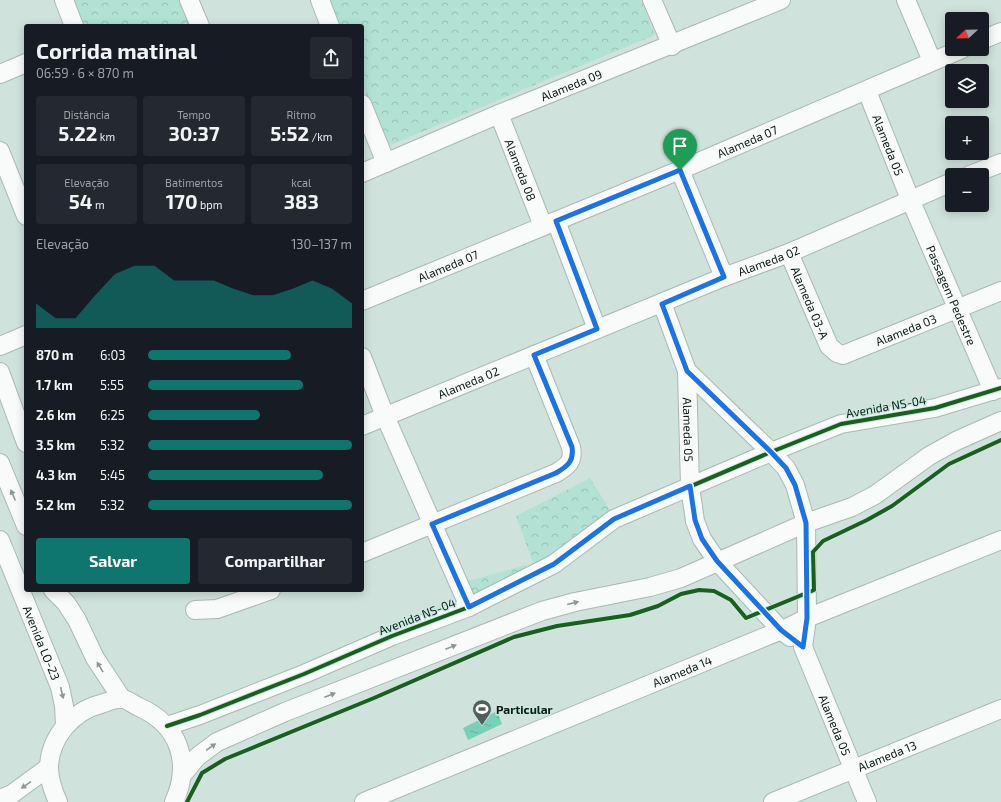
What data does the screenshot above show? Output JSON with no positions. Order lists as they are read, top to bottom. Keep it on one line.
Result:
{"streets":{"street":["Alameda 09","Alameda 07","Alameda 05","Alameda 08","Alameda 02","Passagem Pedestre","Alameda 03-A","Alameda 03","Avenida NS-04","Avenida LO-23","Alameda 14","Alameda 13"]},"crossings":[["Alameda 09","Alameda 08"],["Alameda 07","Alameda 05"],["Alameda 07","Alameda 08"],["Alameda 05","Alameda 02"],["Alameda 05","Passagem Pedestre"],["Alameda 05","Avenida NS-04"],["Alameda 05","Alameda 14"],["Alameda 05","Alameda 13"],["Alameda 02","Passagem Pedestre"],["Alameda 02","Alameda 03-A"],["Passagem Pedestre","Alameda 03"],["Passagem Pedestre","Avenida NS-04"],["Alameda 03-A","Alameda 03"]],"places":{"sports":["Particular"]},"north":"left","page":{"map_buttons":["+","−"],"heading":["Corrida matinal","06:59 · 6 × 870 m"],"stats":[["Distância","5.22 km"],["Tempo","30:37"],["Ritmo","5:52 /km"],["Elevação","54 m"],["Batimentos","170 bpm"],["kcal","383"]],"chart":["Elevação","130–137 m"],"list":[{"name":"870 m","note":"6:03"},{"name":"1.7 km","note":"5:55"},{"name":"2.6 km","note":"6:25"},{"name":"3.5 km","note":"5:32"},{"name":"4.3 km","note":"5:45"},{"name":"5.2 km","note":"5:32"}],"buttons":["Salvar","Compartilhar"]}}
